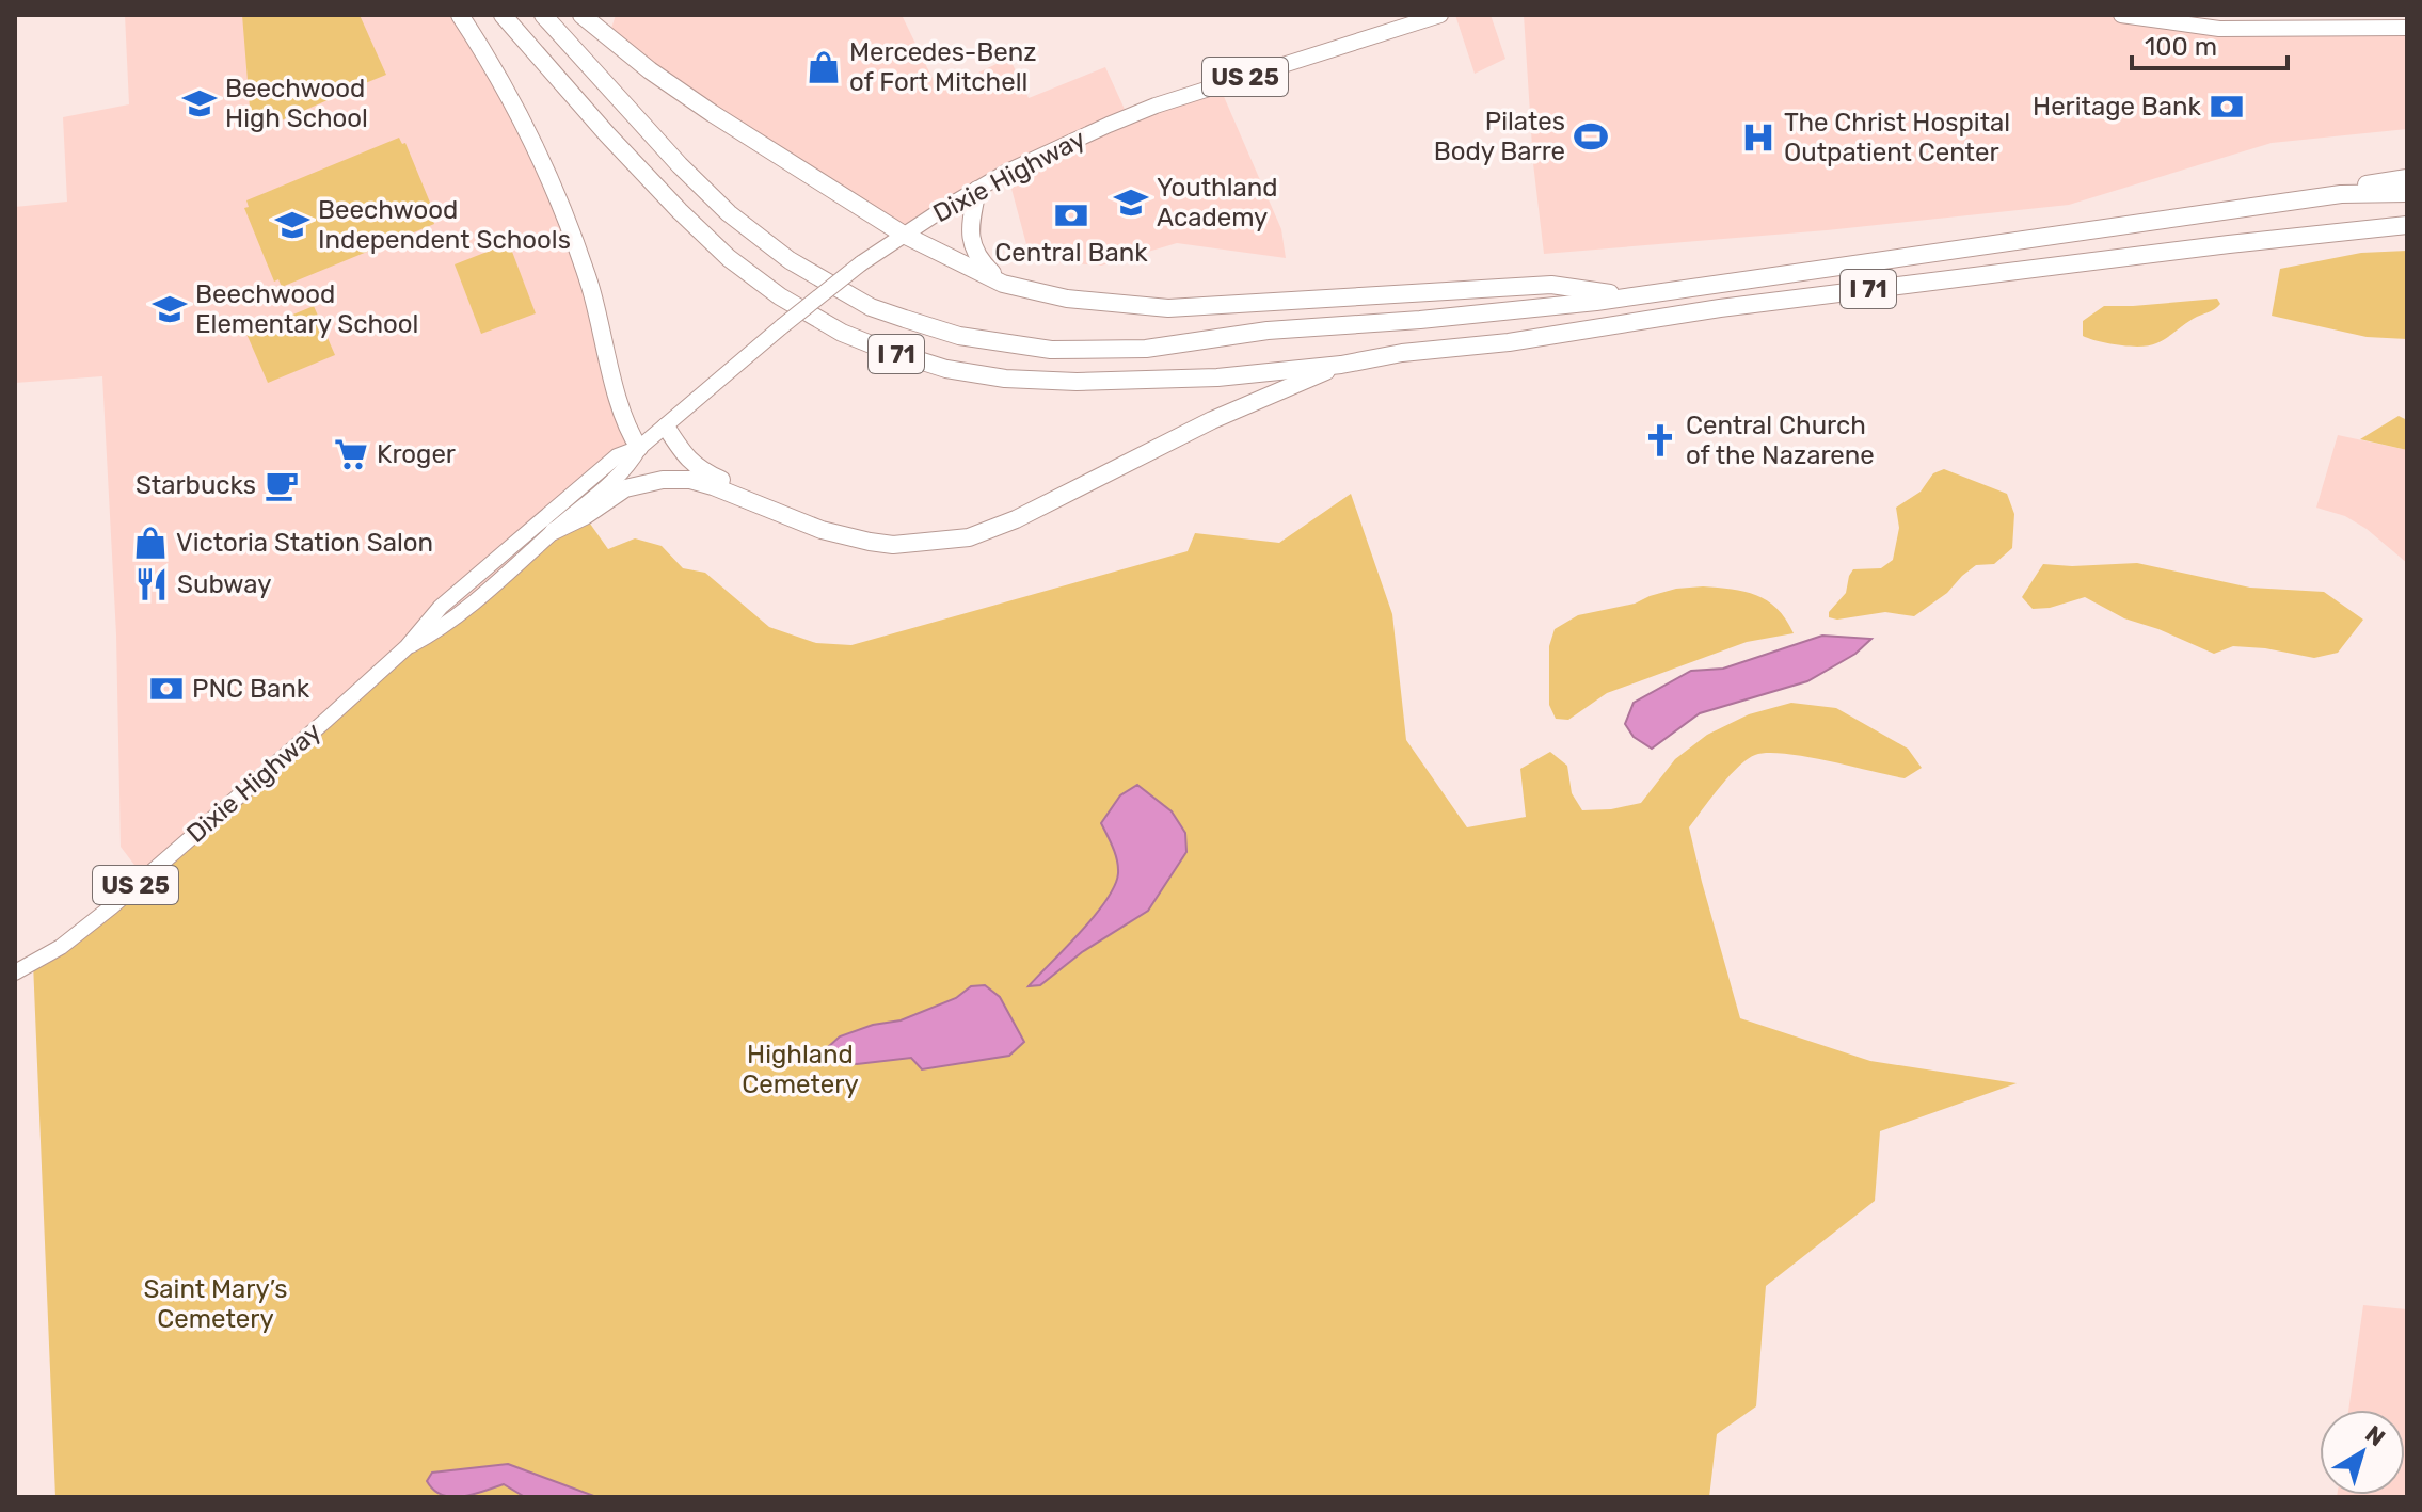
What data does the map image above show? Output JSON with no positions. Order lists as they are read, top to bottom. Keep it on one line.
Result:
{"streets":{"highway":["I 71"],"main road":["US 25","Dixie Highway"]},"parks":["Highland Cemetery","Saint Mary’s Cemetery"],"places":{"shop":["Mercedes-Benz of Fort Mitchell","Victoria Station Salon"],"school or university":["Beechwood High School","Youthland Academy","Beechwood Independent Schools","Beechwood Elementary School"],"bank":["Heritage Bank","Central Bank","PNC Bank"],"sports":["Pilates Body Barre"],"hospital":["The Christ Hospital Outpatient Center"],"church":["Central Church of the Nazarene"],"supermarket":["Kroger"],"cafe":["Starbucks"],"restaurant":["Subway"]},"scale_bar":"100 m","north":"top right"}
